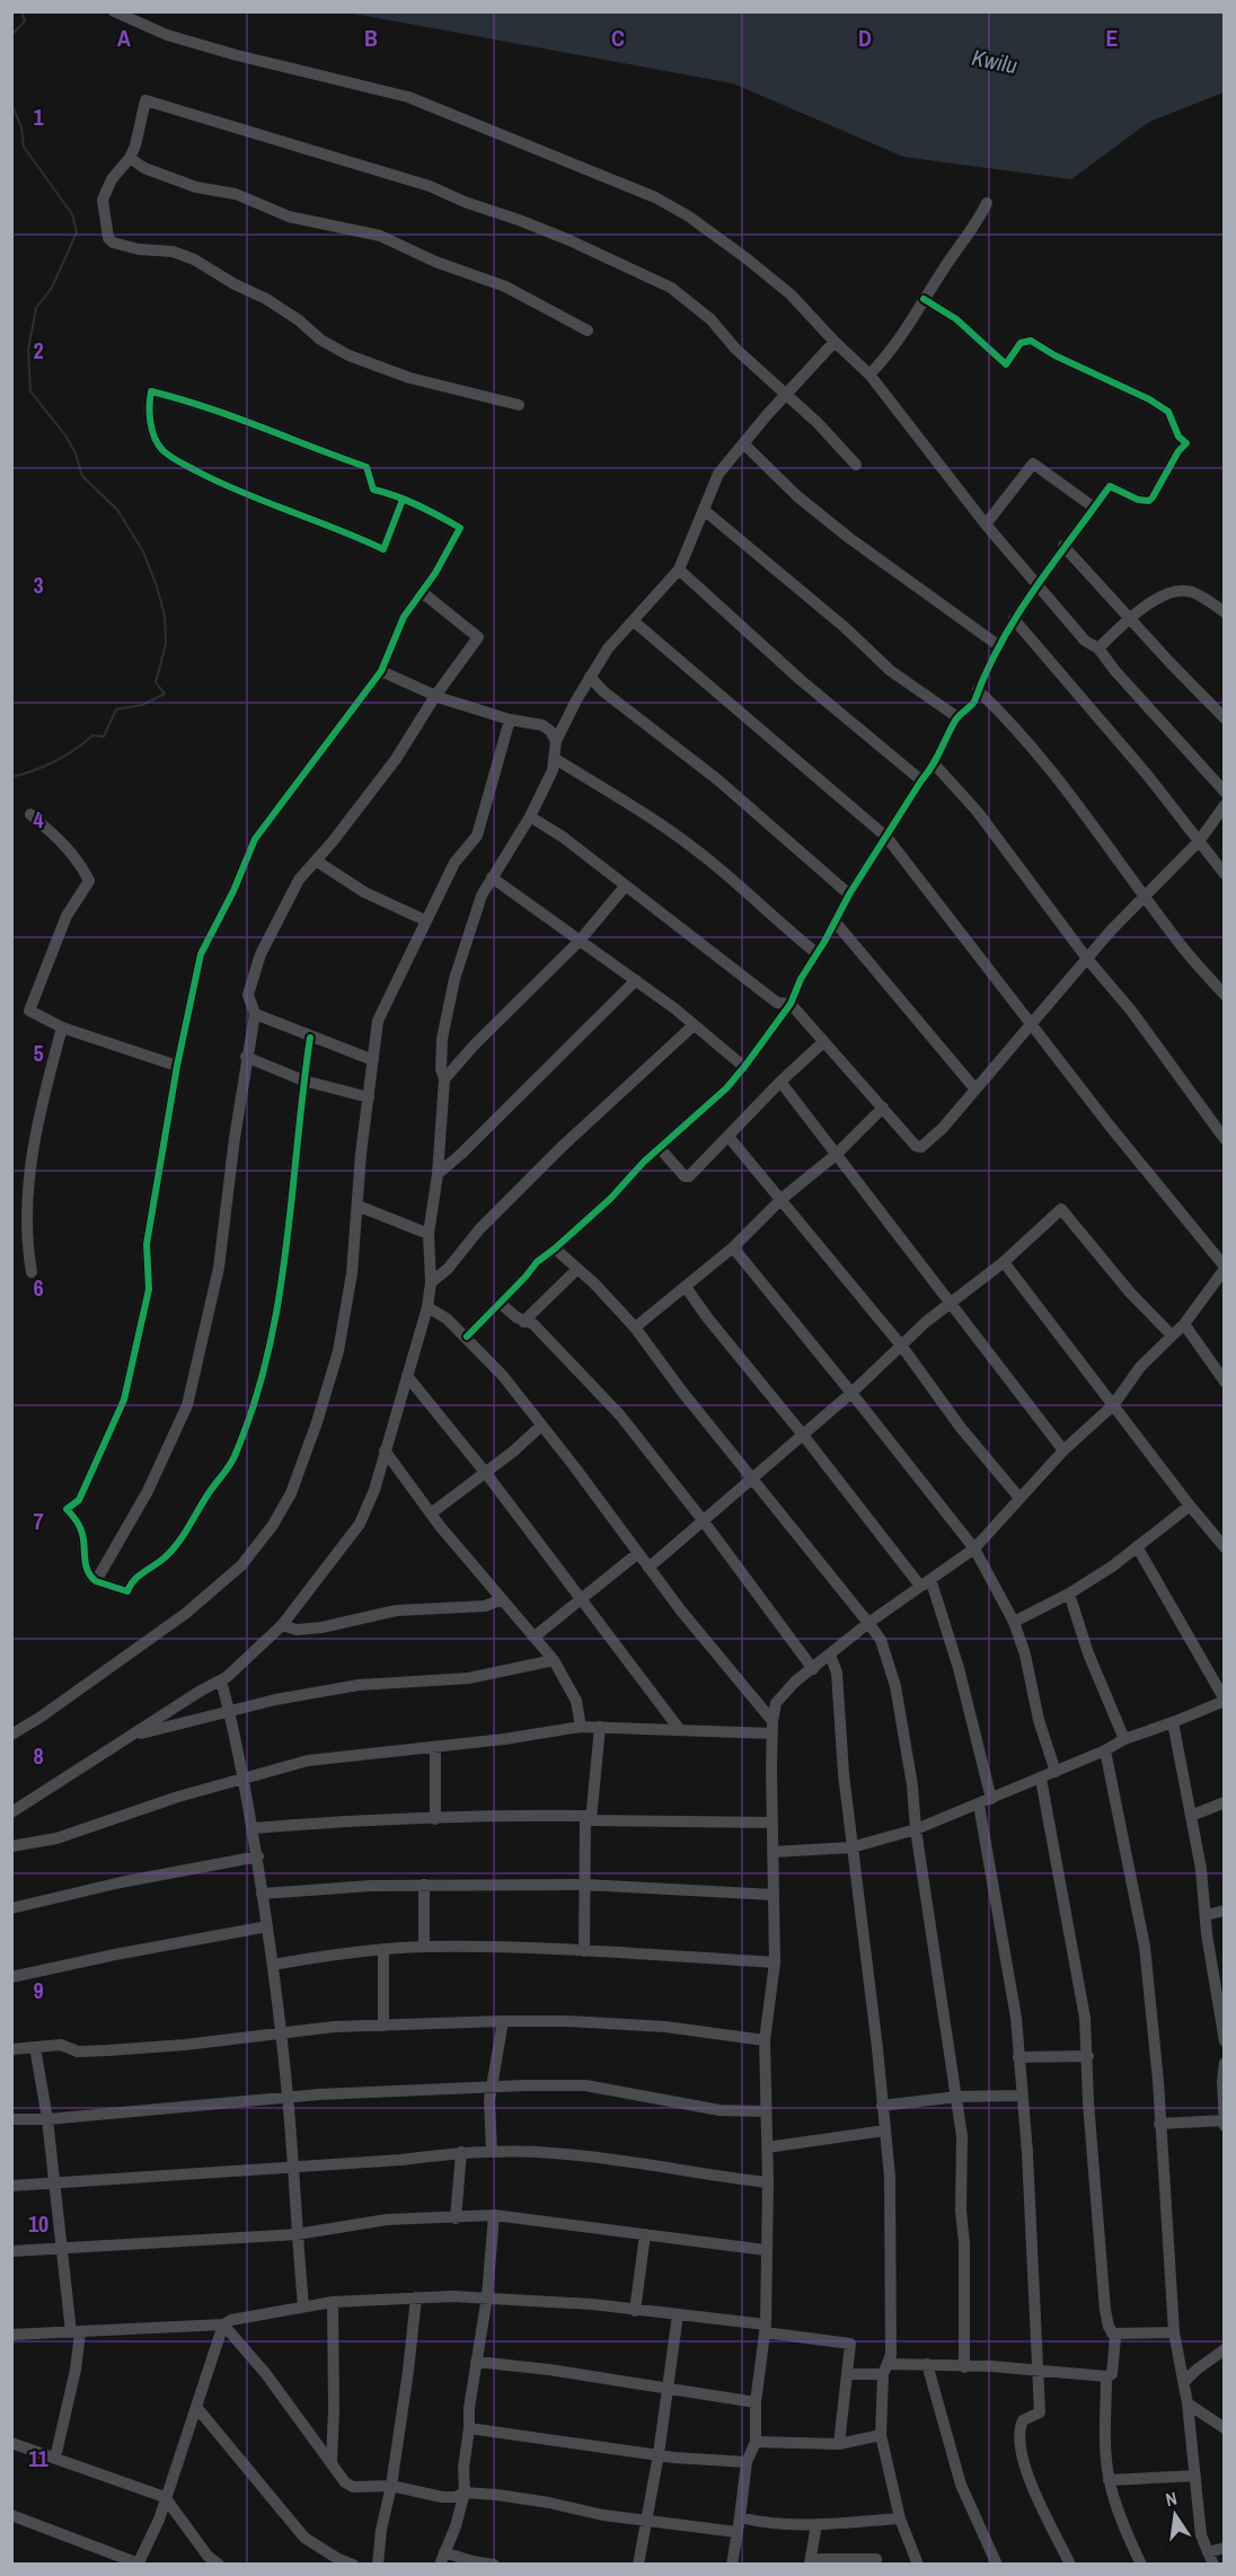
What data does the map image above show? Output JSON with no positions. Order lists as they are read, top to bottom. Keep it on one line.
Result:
{"water":["Kwilu"],"north":"top","grid":{"columns":["A","B","C","D","E"],"rows":["1","2","3","4","5","6","7","8","9","10","11"]}}
